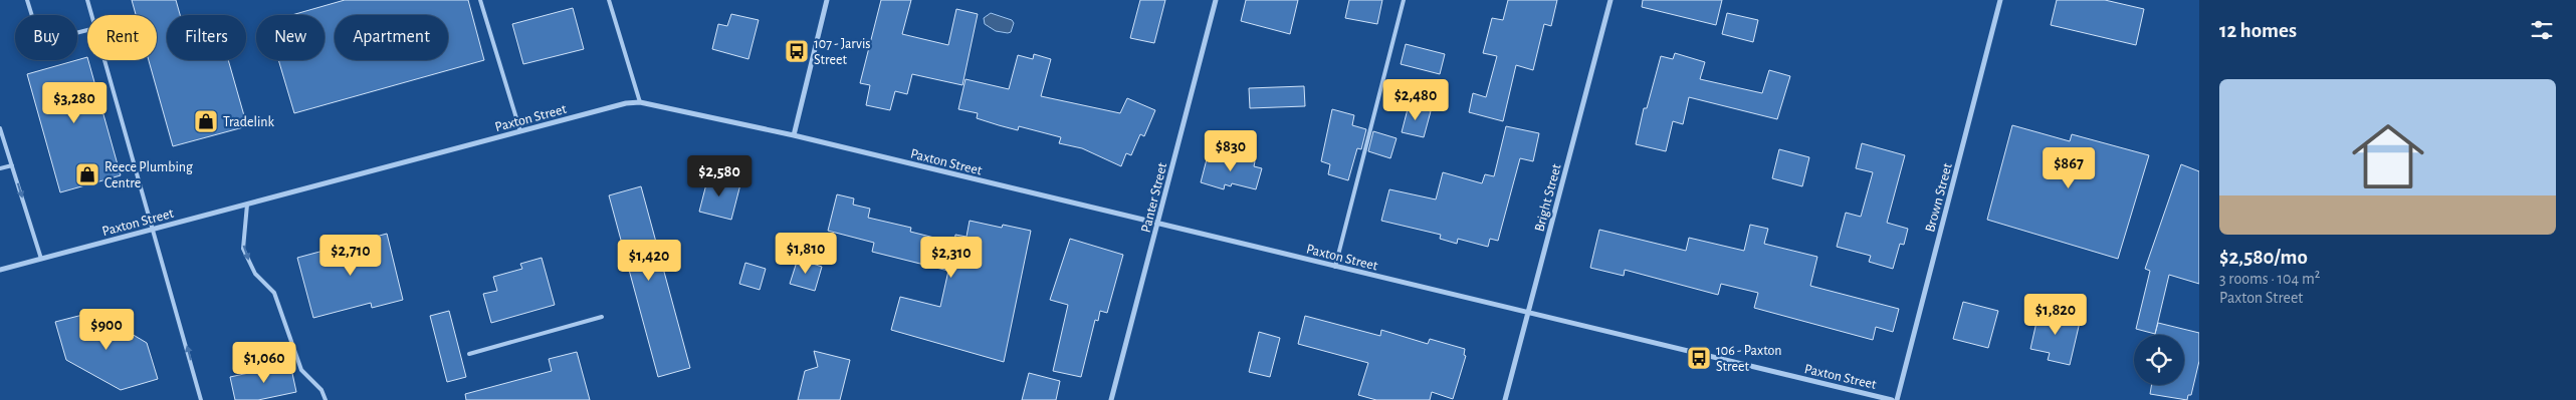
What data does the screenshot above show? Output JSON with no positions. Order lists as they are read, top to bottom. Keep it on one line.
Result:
{"streets":{"street":["Paxton Street","Panter Street","Bright Street","Brown Street"]},"crossings":[["Paxton Street","Panter Street"],["Paxton Street","Bright Street"]],"places":{"bus stop":["107 - Jarvis Street","106 - Paxton Street"],"shop":["Tradelink","Reece Plumbing Centre"]},"page":{"heading":"12 homes","chip":["Buy","Rent","Filters","New","Apartment"],"list":[{"name":"$2,580/mo","note":"3 rooms · 104 m² · Paxton Street"}],"price":["$2,480","$3,280","$830","$867","$2,580","$1,810","$2,710","$2,310","$1,420","$1,820","$900","$1,060"]}}
